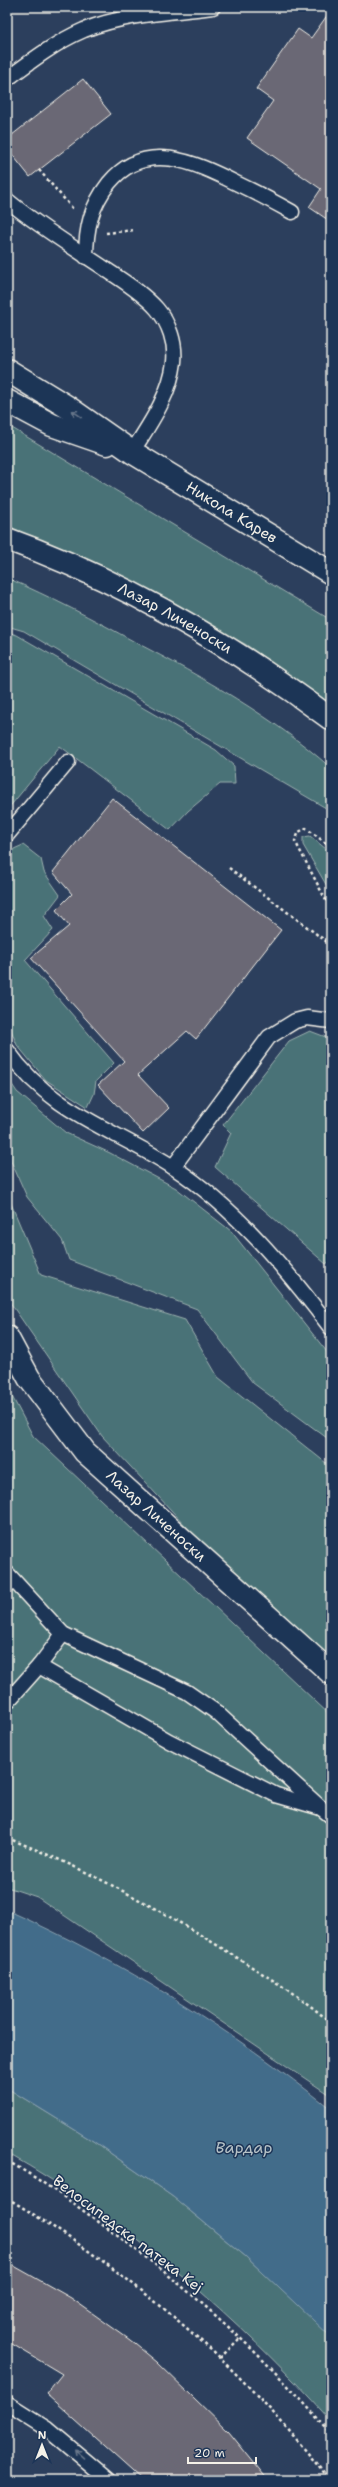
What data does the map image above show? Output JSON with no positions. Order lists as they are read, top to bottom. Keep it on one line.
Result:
{"streets":{"street":["Никола Карев","Лазар Личеноски"],"path":["Велосипедска патека Кеј"]},"water":["Вардар"],"scale_bar":"20 m","north":"top"}
